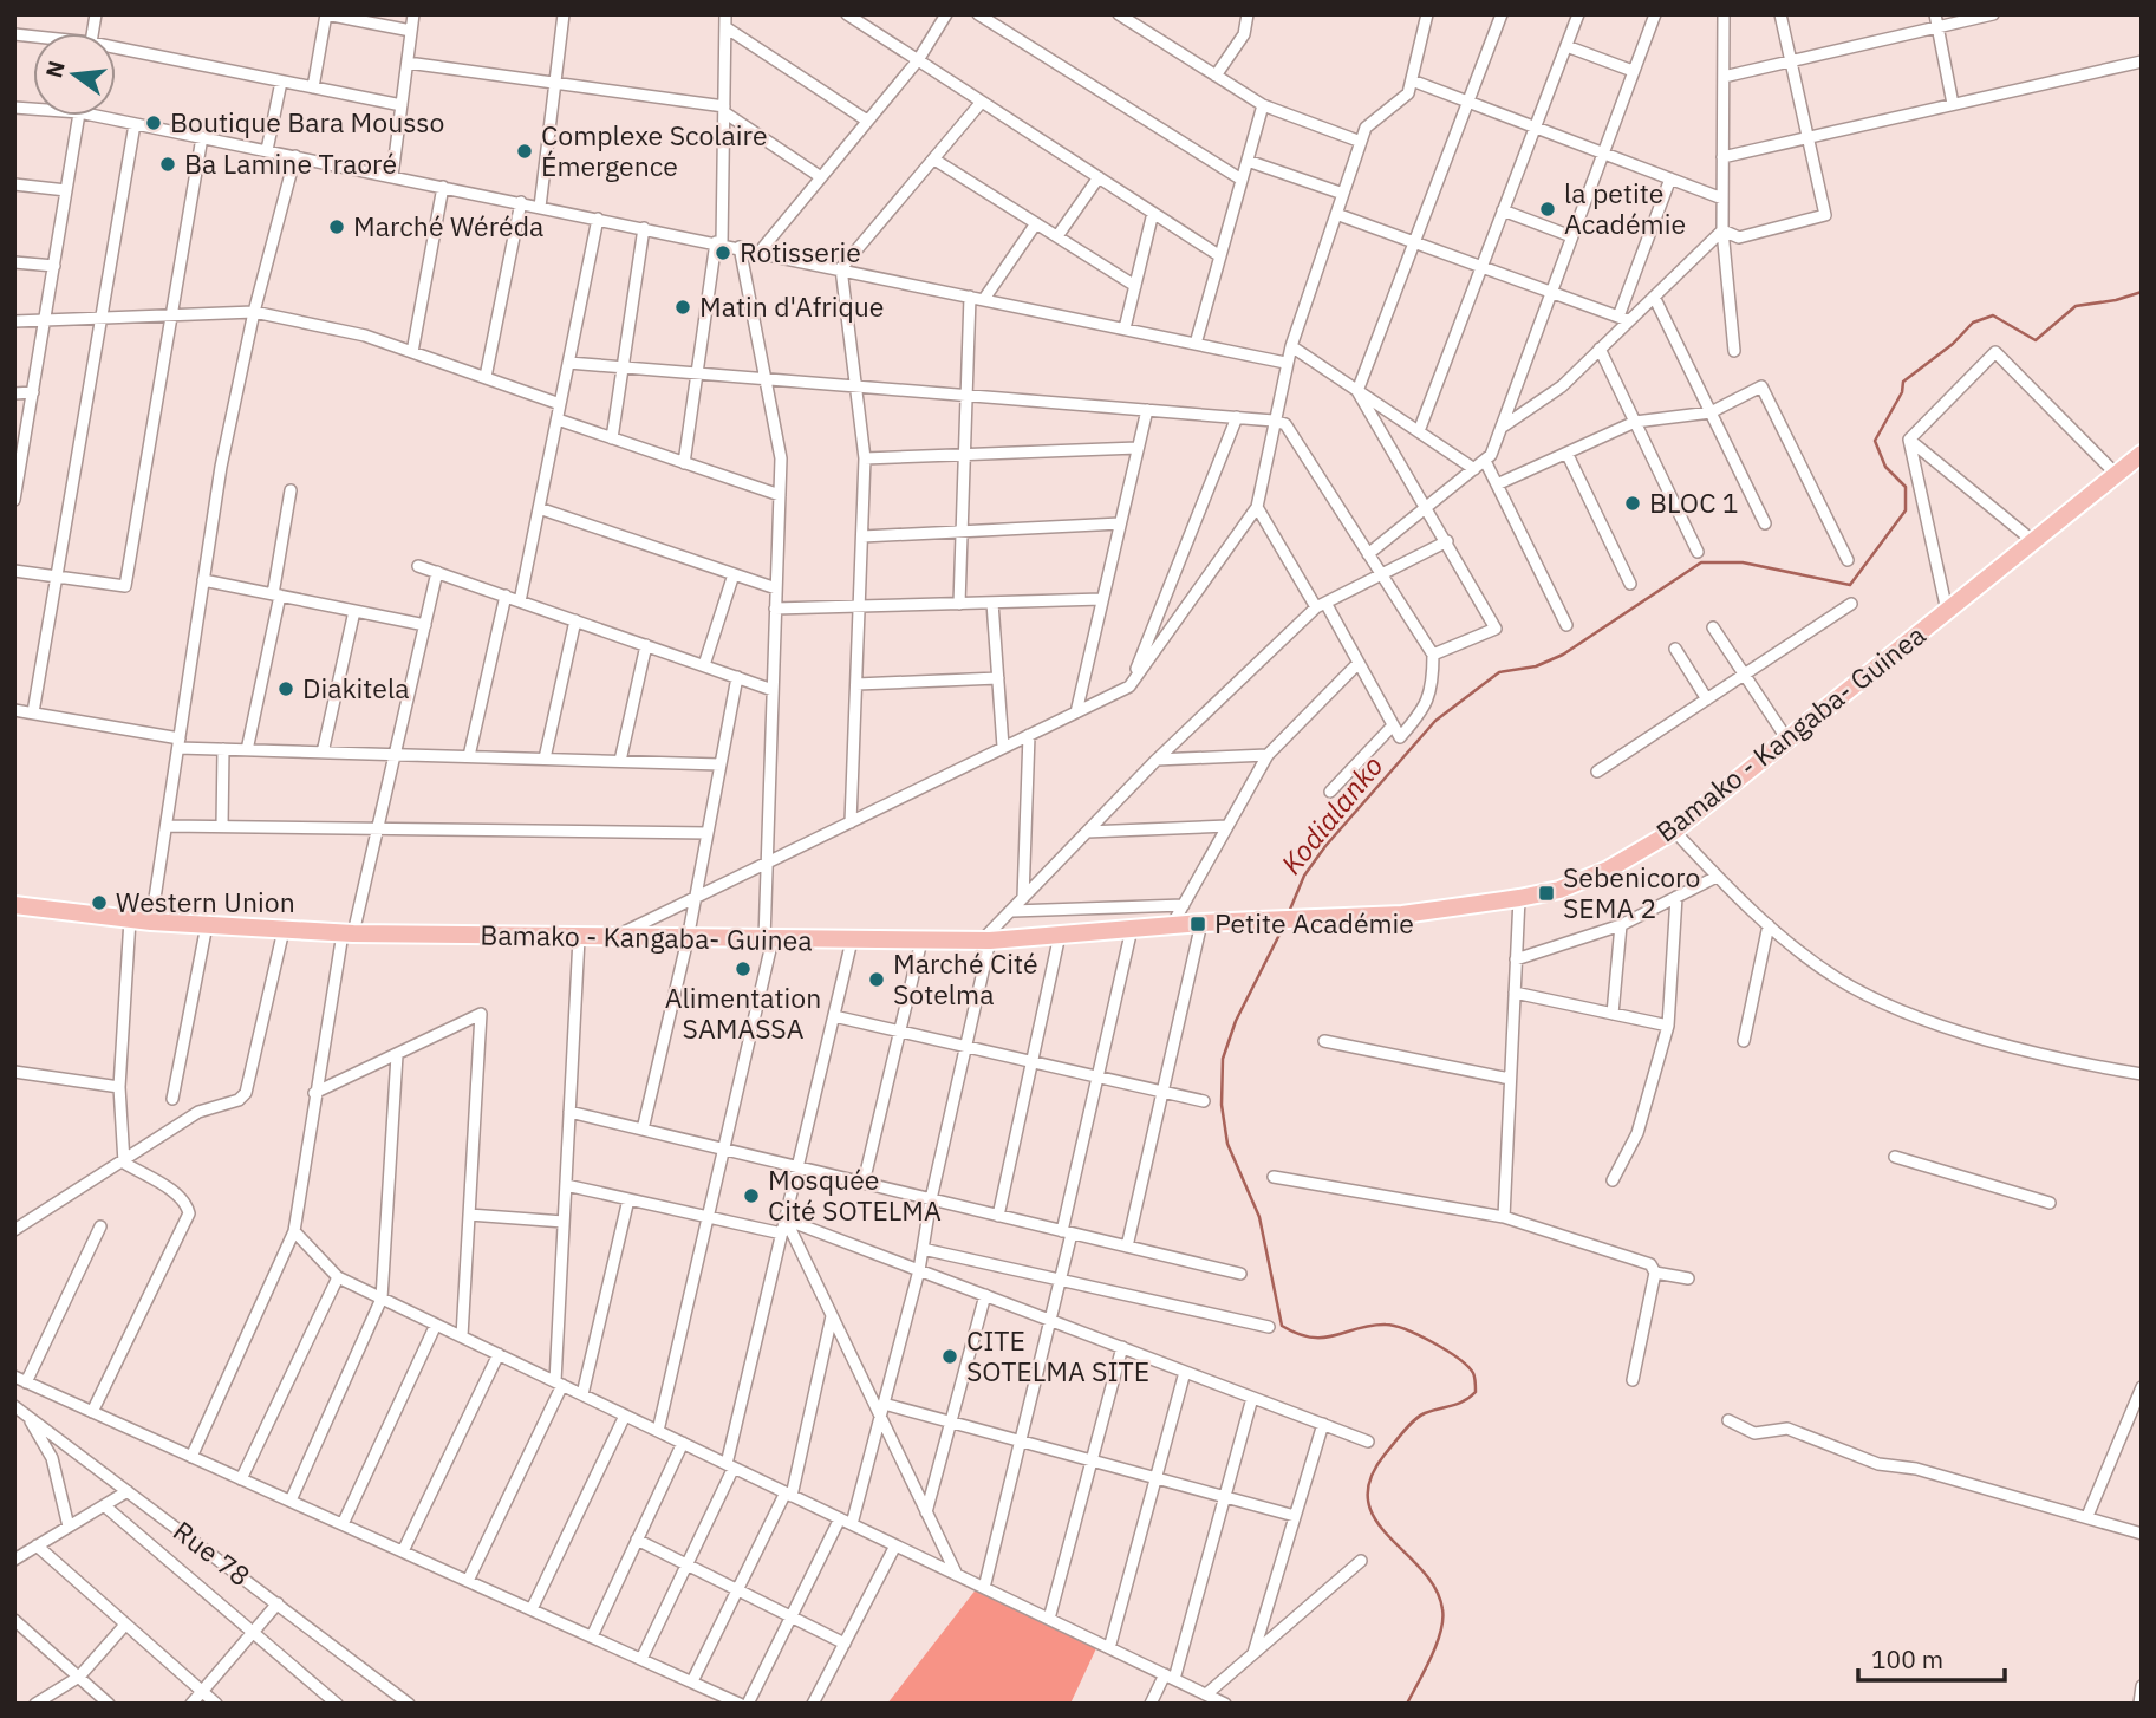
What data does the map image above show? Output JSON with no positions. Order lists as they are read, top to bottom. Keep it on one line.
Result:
{"streets":{"main road":["Bamako - Kangaba- Guinea"],"street":["Rue 78"]},"water":["Kodialanko"],"places":{"other":["Boutique Bara Mousso","Complexe Scolaire Émergence","Ba Lamine Traoré","la petite Académie","Marché Wéréda","Rotisserie","Matin d'Afrique","BLOC 1","Diakitela","Western Union","Alimentation SAMASSA","Marché Cité Sotelma","Mosquée Cité SOTELMA","CITE SOTELMA SITE"],"transit":["Sebenicoro SEMA 2","Petite Académie"]},"scale_bar":"100 m","north":"left"}
